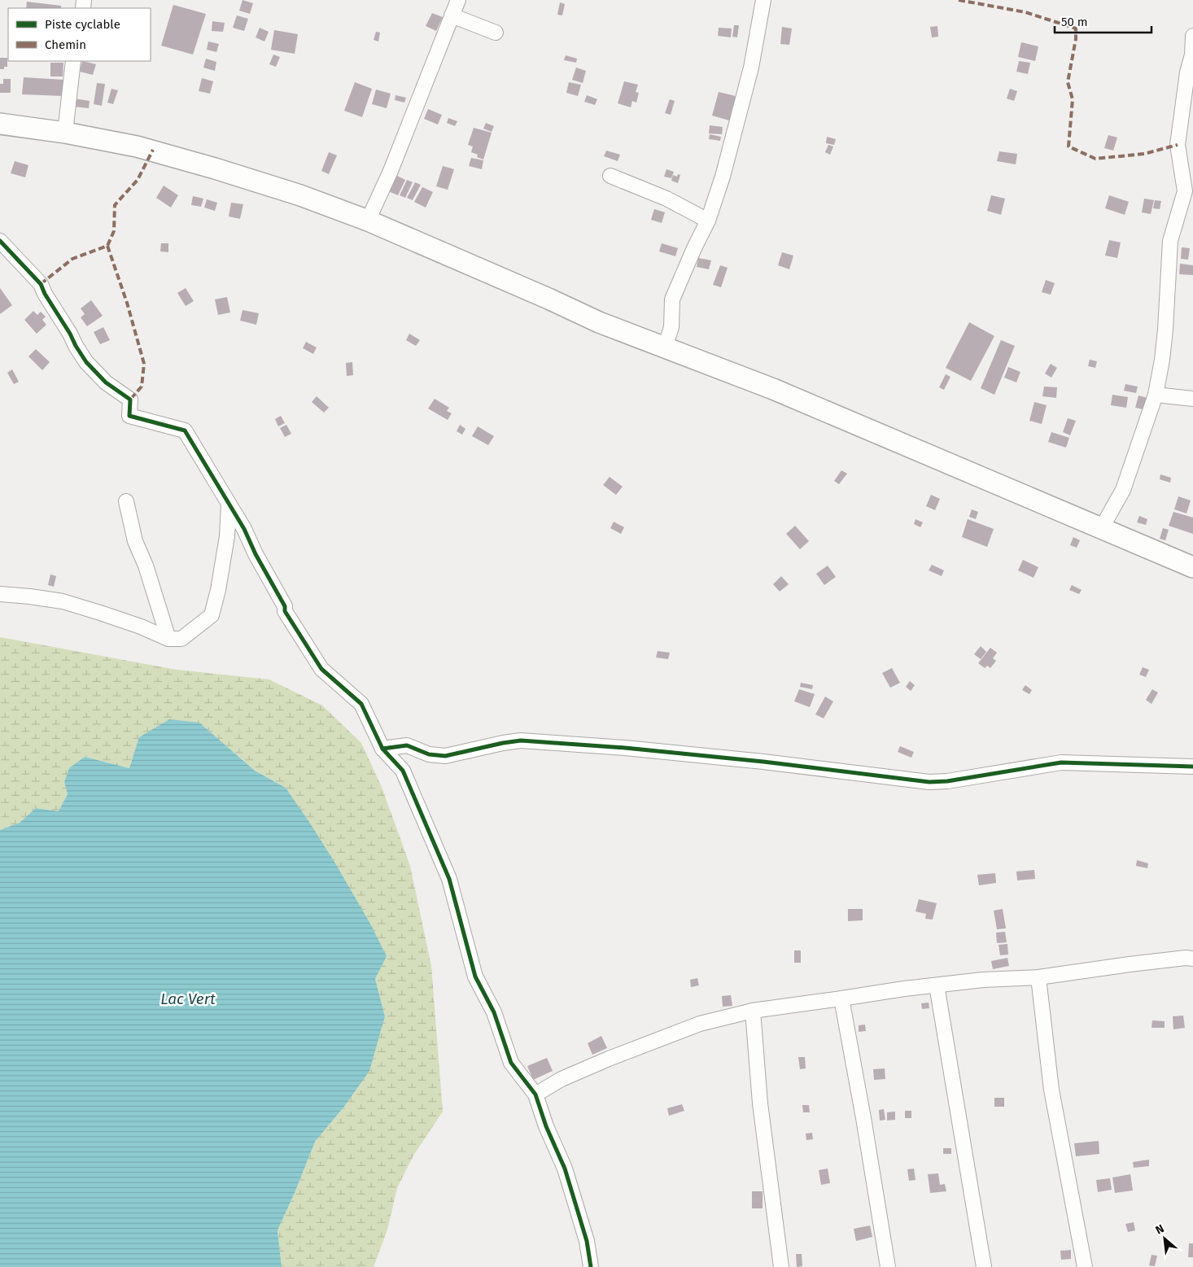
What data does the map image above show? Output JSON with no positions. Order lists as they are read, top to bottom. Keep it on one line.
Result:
{"water":["Lac Vert"],"legend":["Piste cyclable","Chemin"],"scale_bar":"50 m","north":"top left"}
